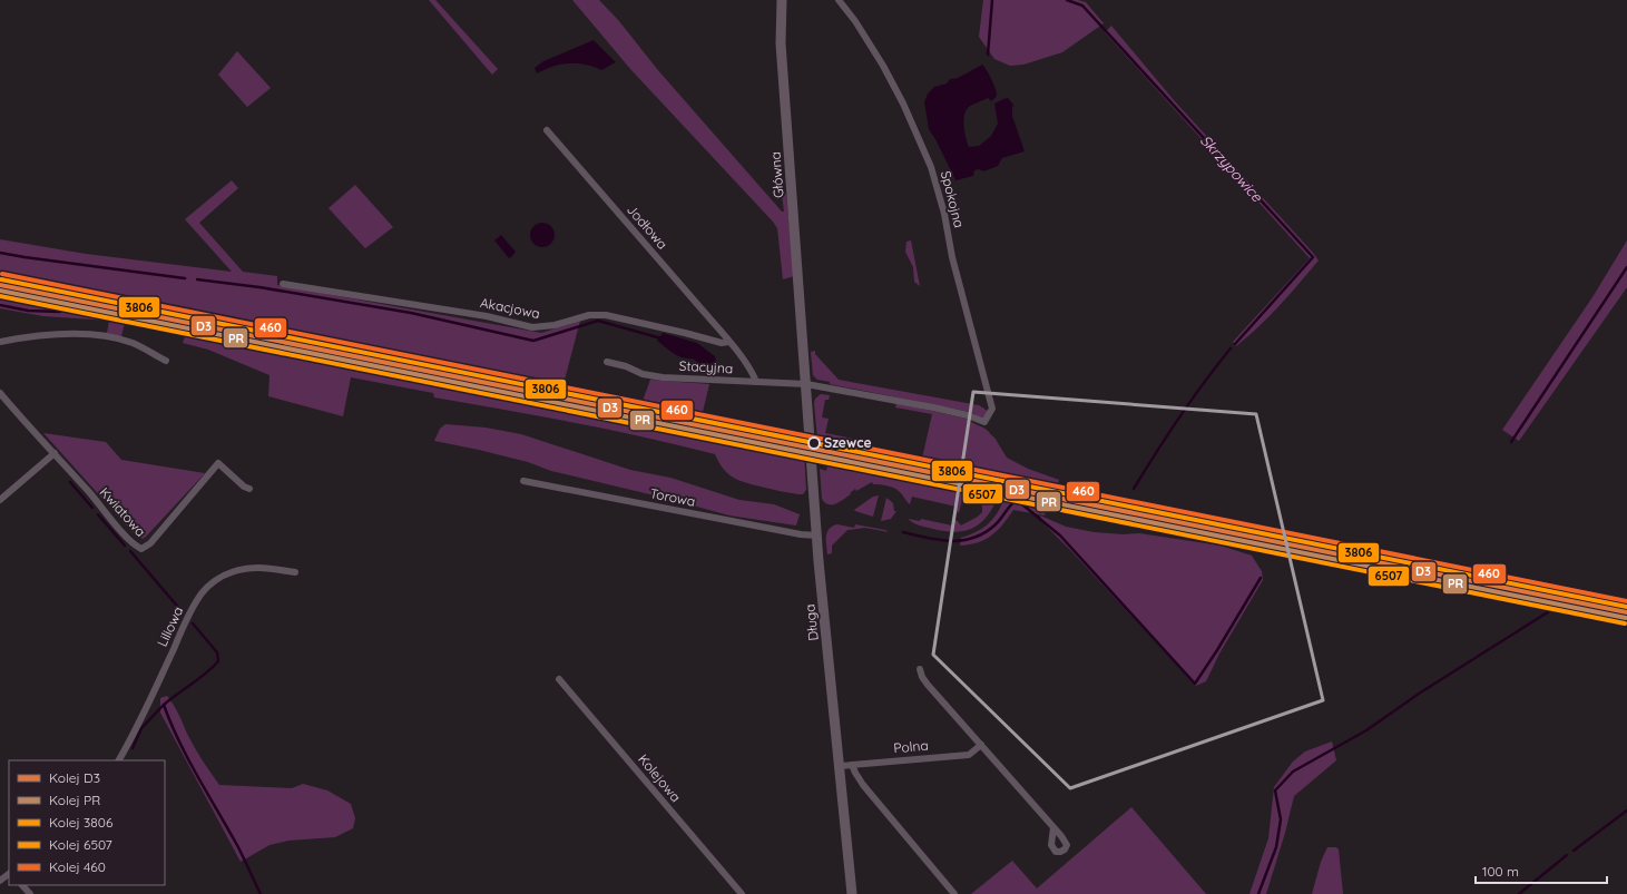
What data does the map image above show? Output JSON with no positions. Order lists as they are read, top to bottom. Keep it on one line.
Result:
{"streets":{"street":["Główna","Spokojna","Jodłowa","Akacjowa","Stacyjna","Torowa","Kwiatowa","Długa","Liliowa","Polna","Kolejowa"]},"crossings":[["Główna","Długa"],["Spokojna","Stacyjna"],["Jodłowa","Akacjowa"],["Jodłowa","Stacyjna"],["Stacyjna","Długa"],["Torowa","Długa"],["Długa","Polna"]],"water":["Skrzypowice"],"places":["Szewce"],"lines":["rail line 460","rail line 3806","rail line D3","rail line PR","rail line 6507"],"legend":["Kolej D3","Kolej PR","Kolej 3806","Kolej 6507","Kolej 460"],"scale_bar":"100 m"}
